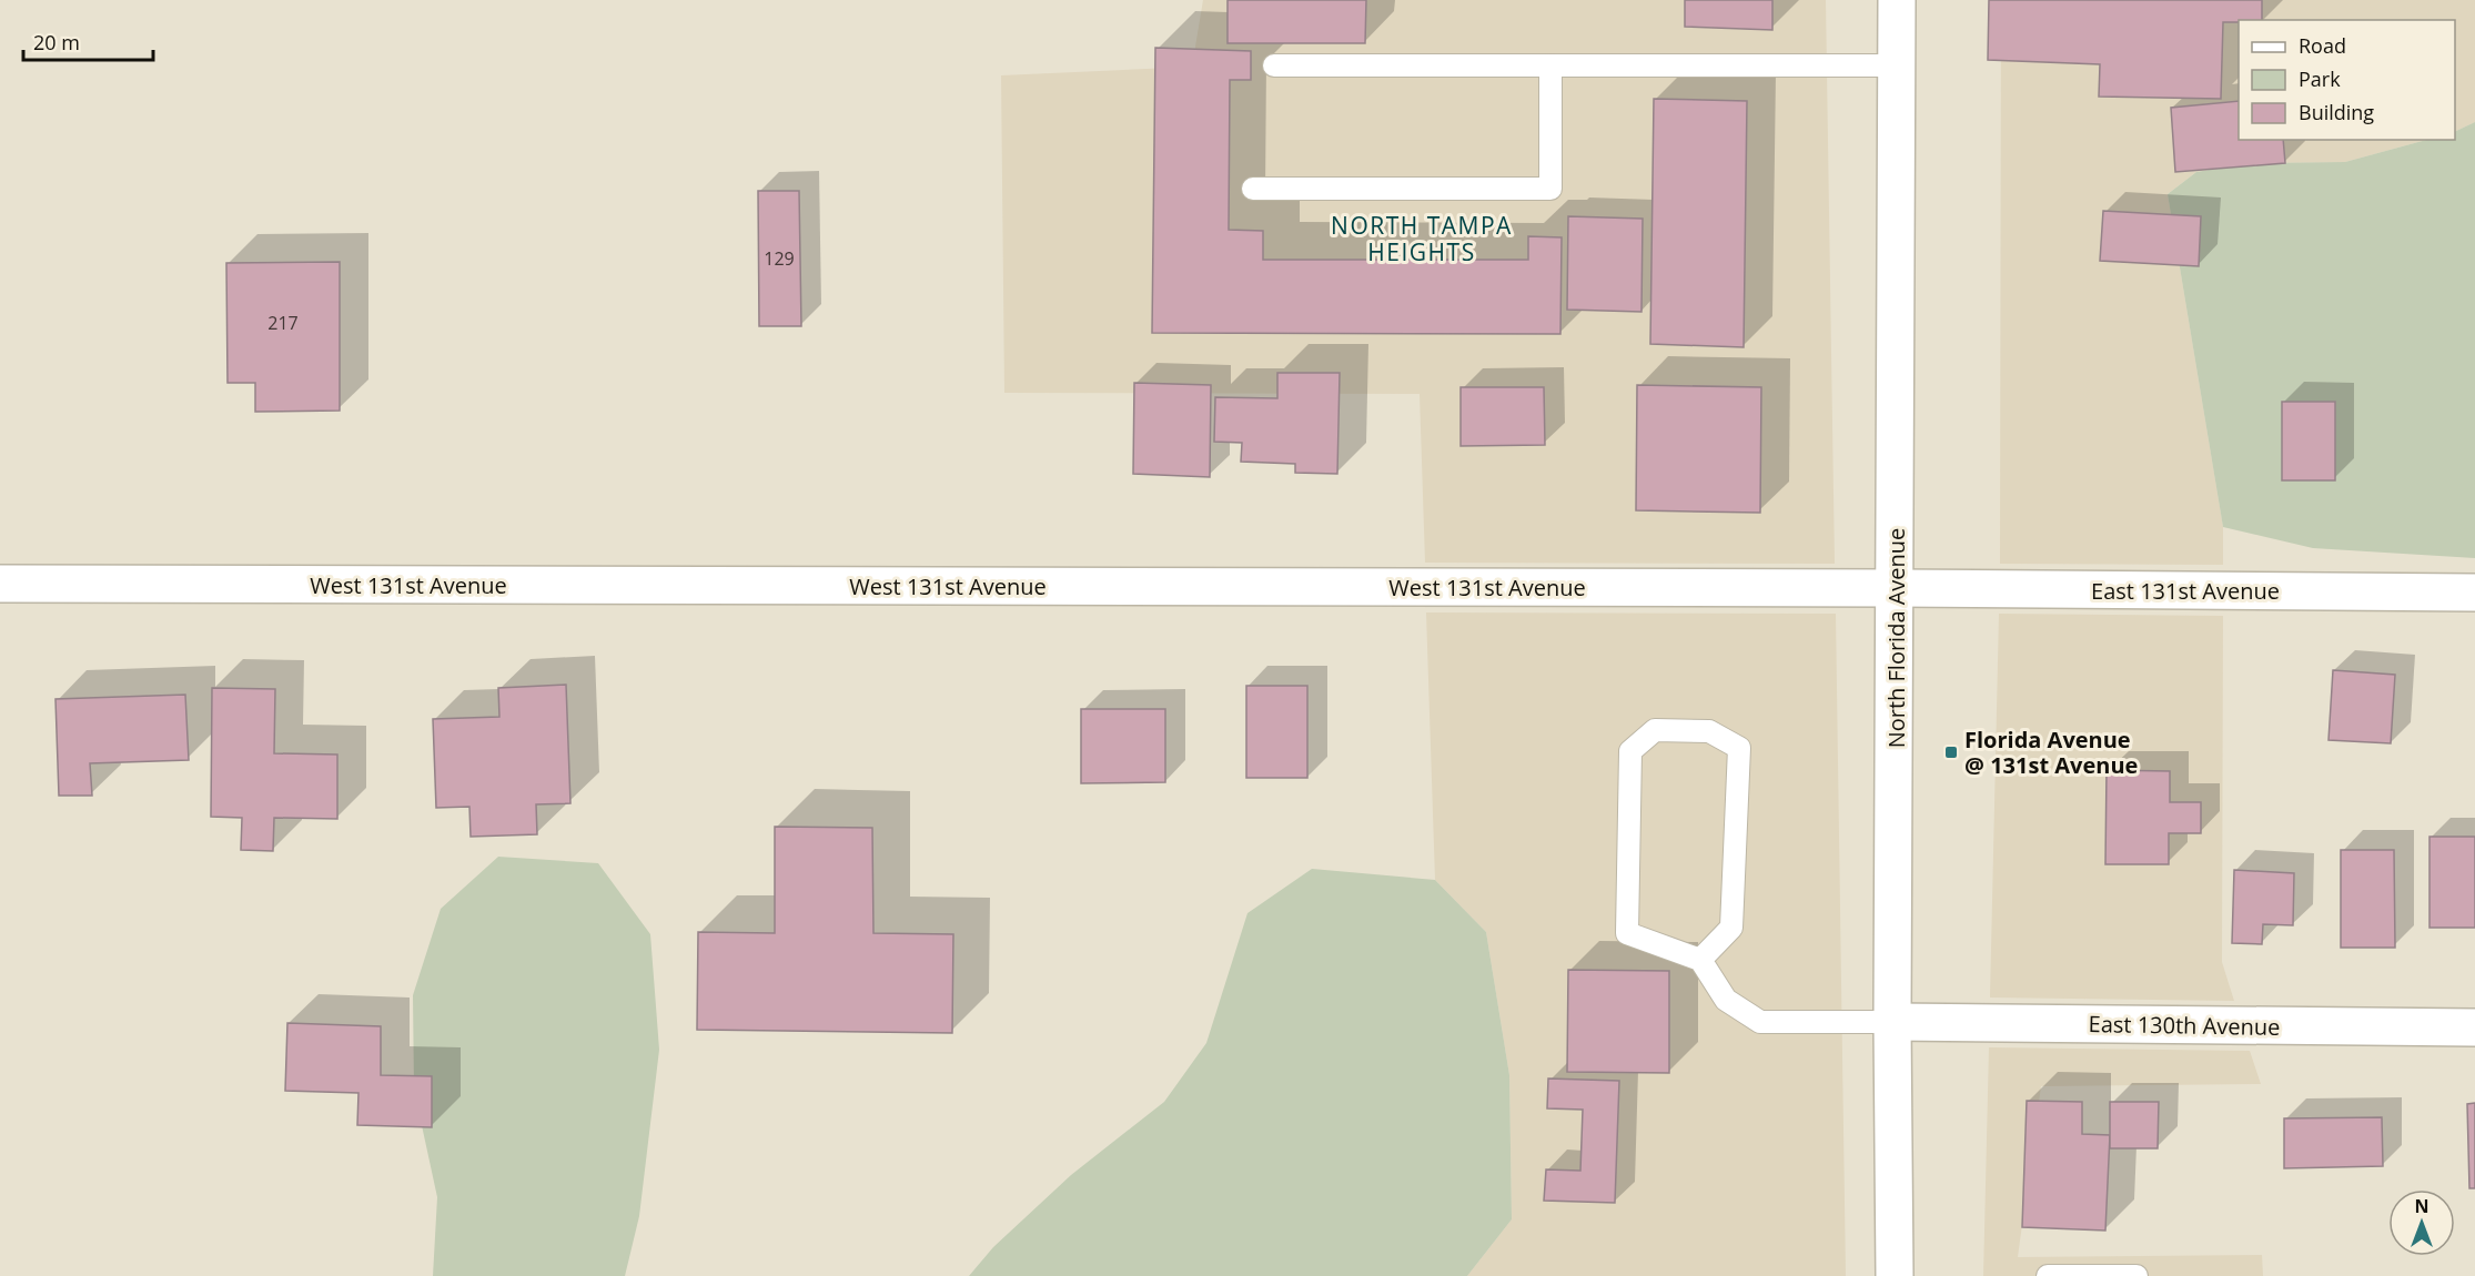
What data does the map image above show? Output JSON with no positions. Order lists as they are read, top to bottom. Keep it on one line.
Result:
{"streets":{"street":["West 131st Avenue","East 131st Avenue","North Florida Avenue","East 130th Avenue"]},"crossings":[["West 131st Avenue","East 131st Avenue"],["West 131st Avenue","North Florida Avenue"],["East 131st Avenue","North Florida Avenue"],["North Florida Avenue","East 130th Avenue"]],"districts":["NORTH TAMPA HEIGHTS"],"places":{"transit":["Florida Avenue @ 131st Avenue"]},"house_numbers":["129","217"],"legend":["Road","Park","Building"],"scale_bar":"20 m","north":"top"}
